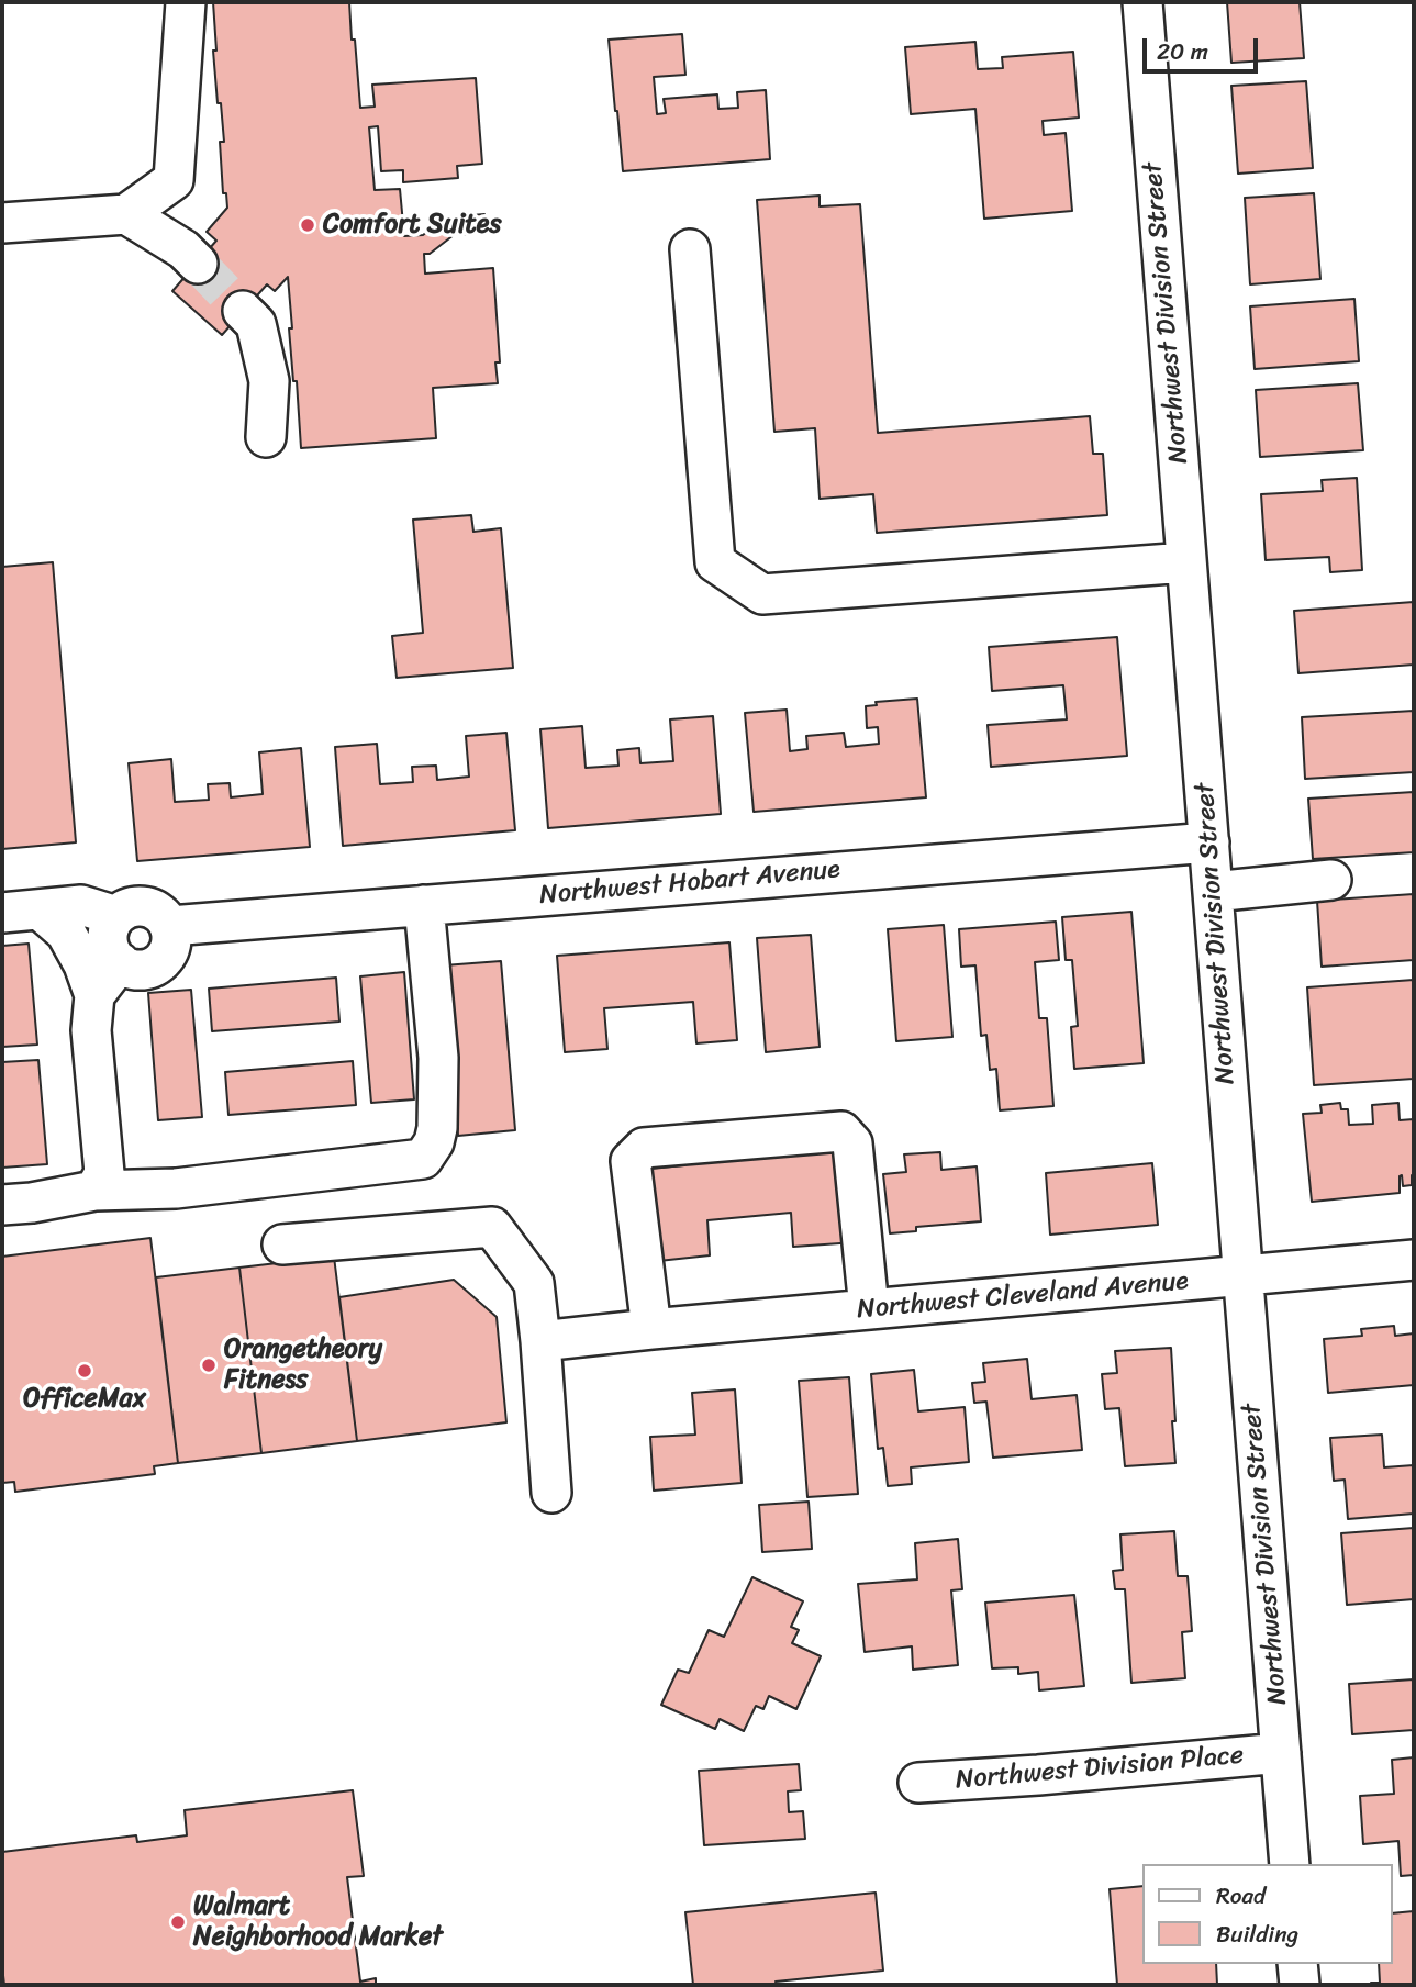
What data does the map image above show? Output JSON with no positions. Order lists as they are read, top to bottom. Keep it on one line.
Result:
{"streets":{"street":["Northwest Division Street","Northwest Hobart Avenue","Northwest Cleveland Avenue","Northwest Division Place"]},"crossings":[["Northwest Division Street","Northwest Hobart Avenue"],["Northwest Division Street","Northwest Cleveland Avenue"],["Northwest Division Street","Northwest Division Place"]],"places":["Comfort Suites","Orangetheory Fitness","OfficeMax","Walmart Neighborhood Market"],"legend":["Road","Building"],"scale_bar":"20 m"}
